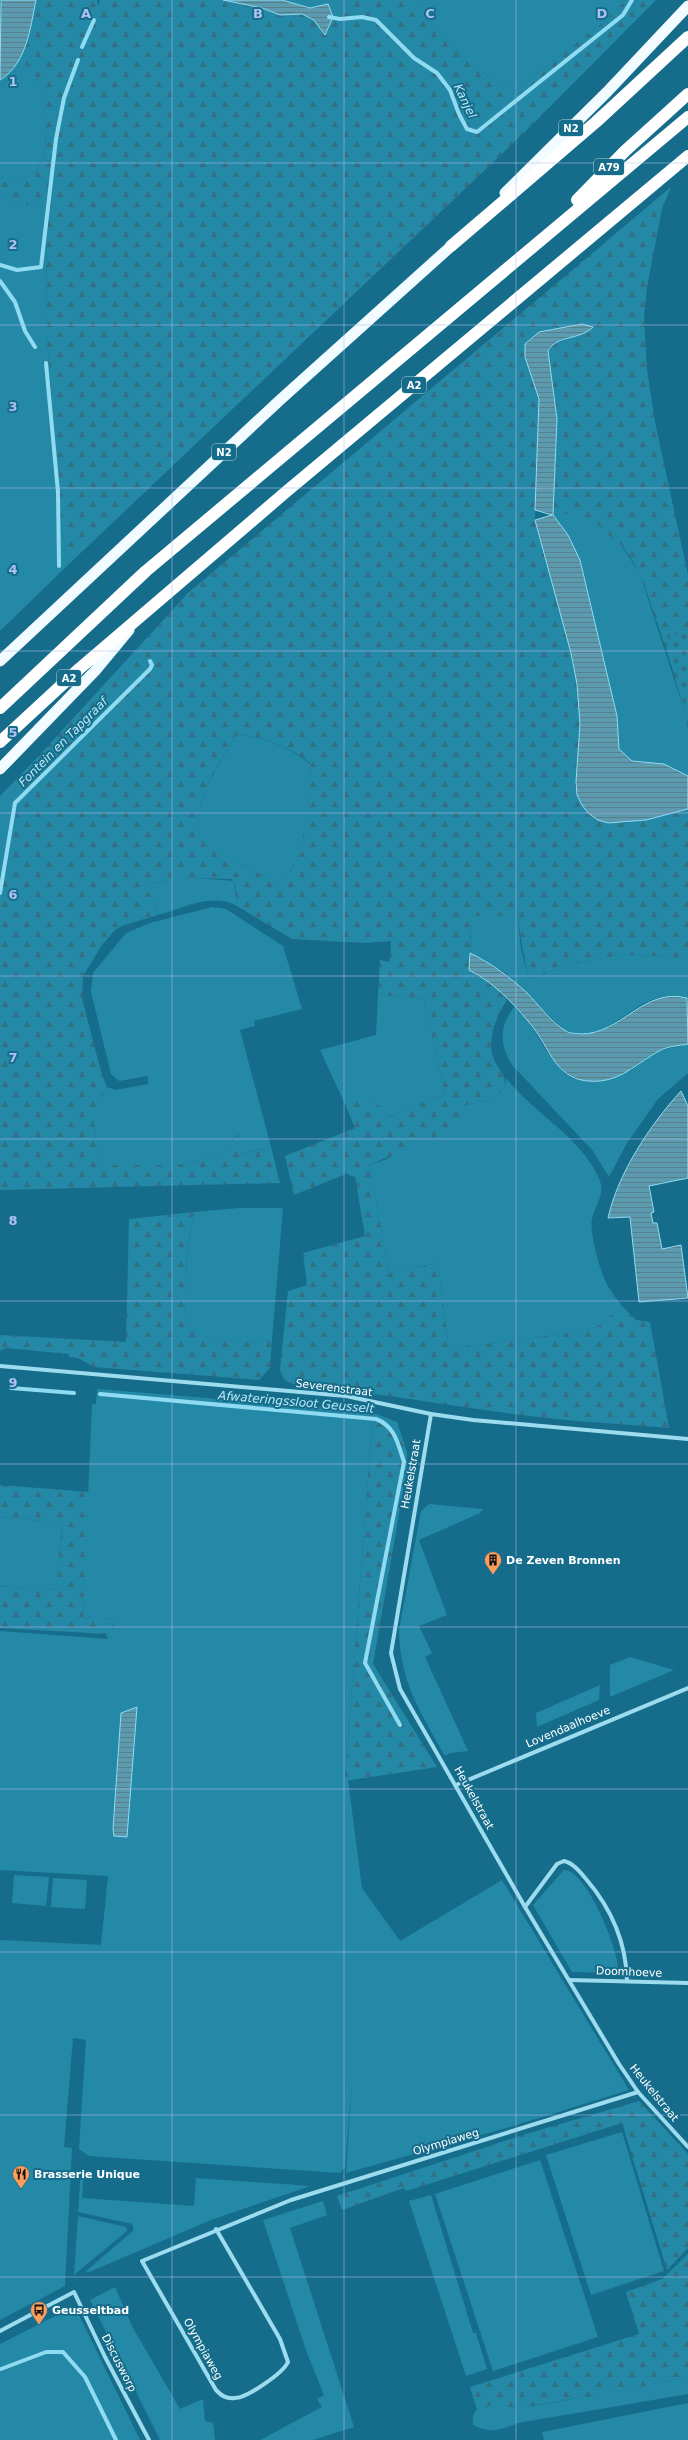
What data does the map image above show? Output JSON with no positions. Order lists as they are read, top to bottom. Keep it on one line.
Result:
{"streets":{"highway":["N2","A79","A2"],"street":["Severenstraat","Heukelstraat","Lovendaalhoeve","Doomhoeve","Olympiaweg","Discusworp"]},"crossings":[["A79","A2"],["Severenstraat","Heukelstraat"],["Heukelstraat","Lovendaalhoeve"],["Heukelstraat","Doomhoeve"],["Heukelstraat","Olympiaweg"]],"water":["Kanjel","Fontein en Tapgraaf","Afwateringssloot Geusselt"],"places":{"building":["De Zeven Bronnen"],"restaurant":["Brasserie Unique"],"bus stop":["Geusseltbad"]},"grid":{"columns":["A","B","C","D"],"rows":["1","2","3","4","5","6","7","8","9"]}}
